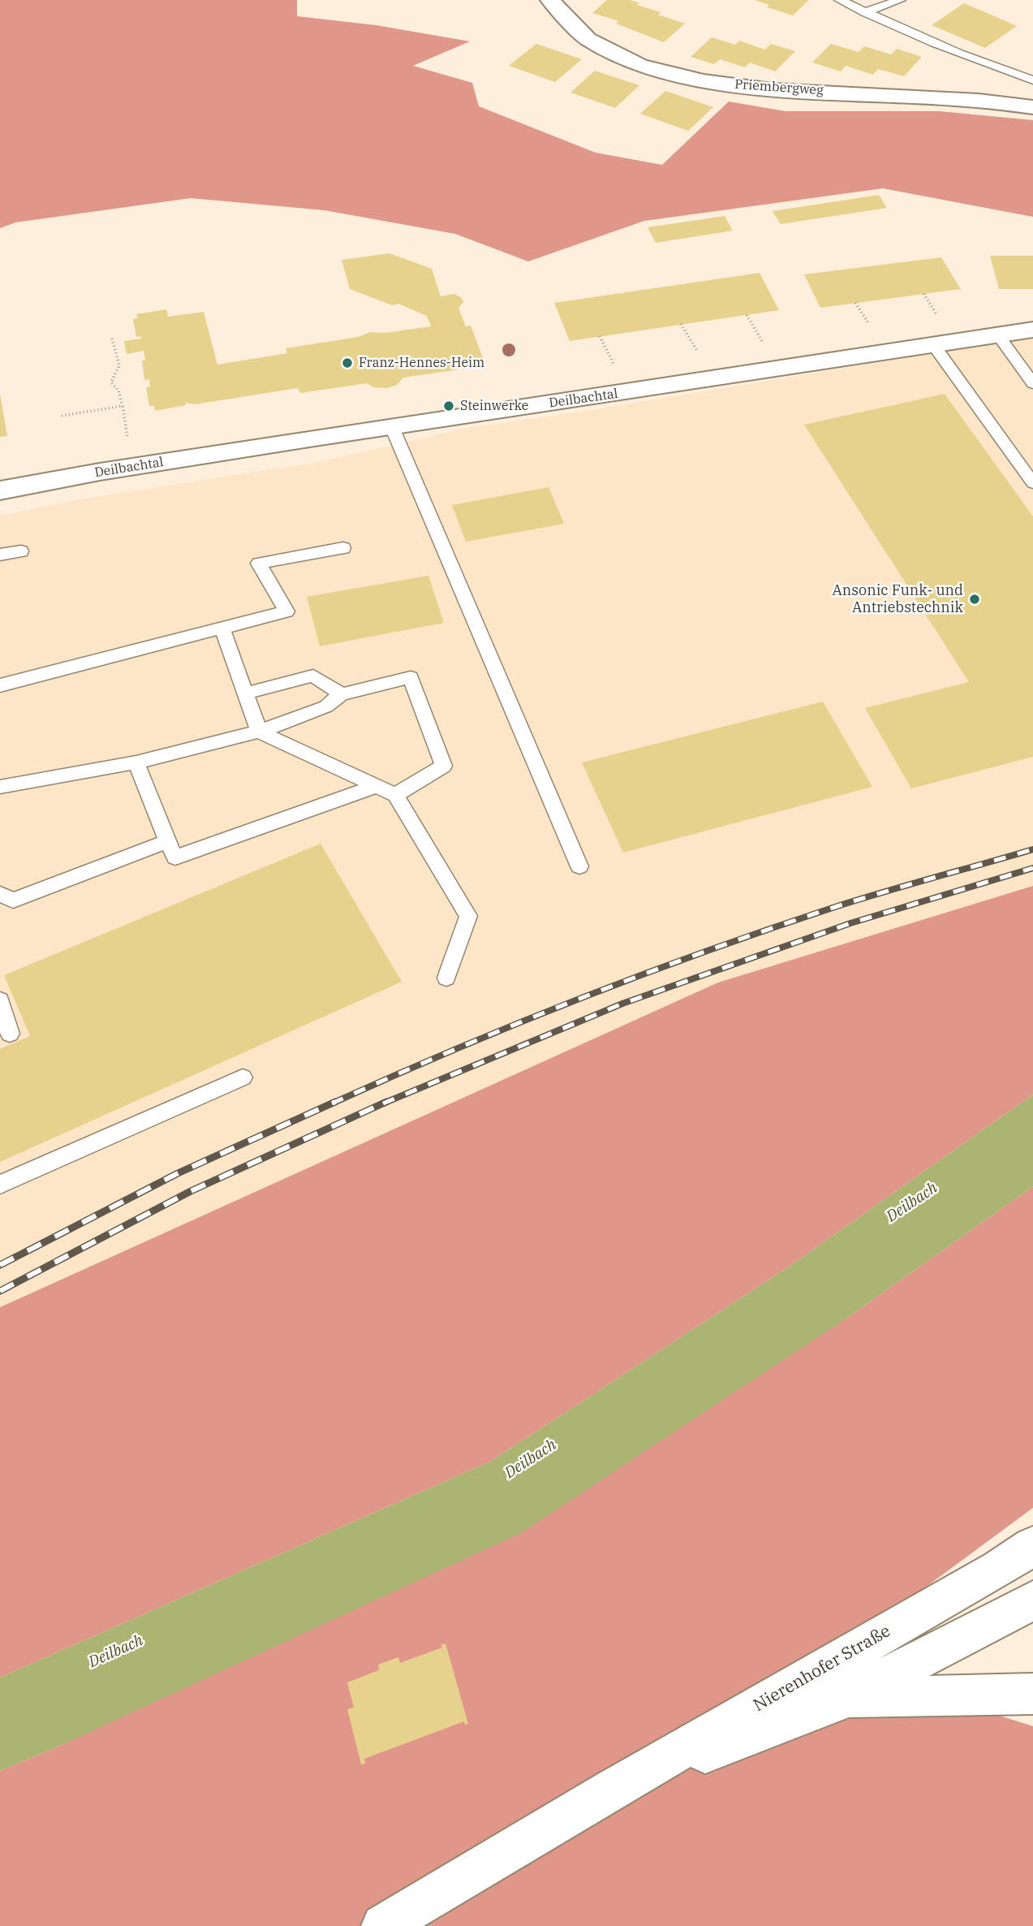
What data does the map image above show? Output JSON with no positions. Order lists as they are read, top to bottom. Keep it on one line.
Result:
{"streets":{"street":["Priembergweg","Deilbachtal","Nierenhofer Straße"]},"water":["Deilbach"],"places":["Franz-Hennes-Heim","Steinwerke","Ansonic Funk- und Antriebstechnik"]}
